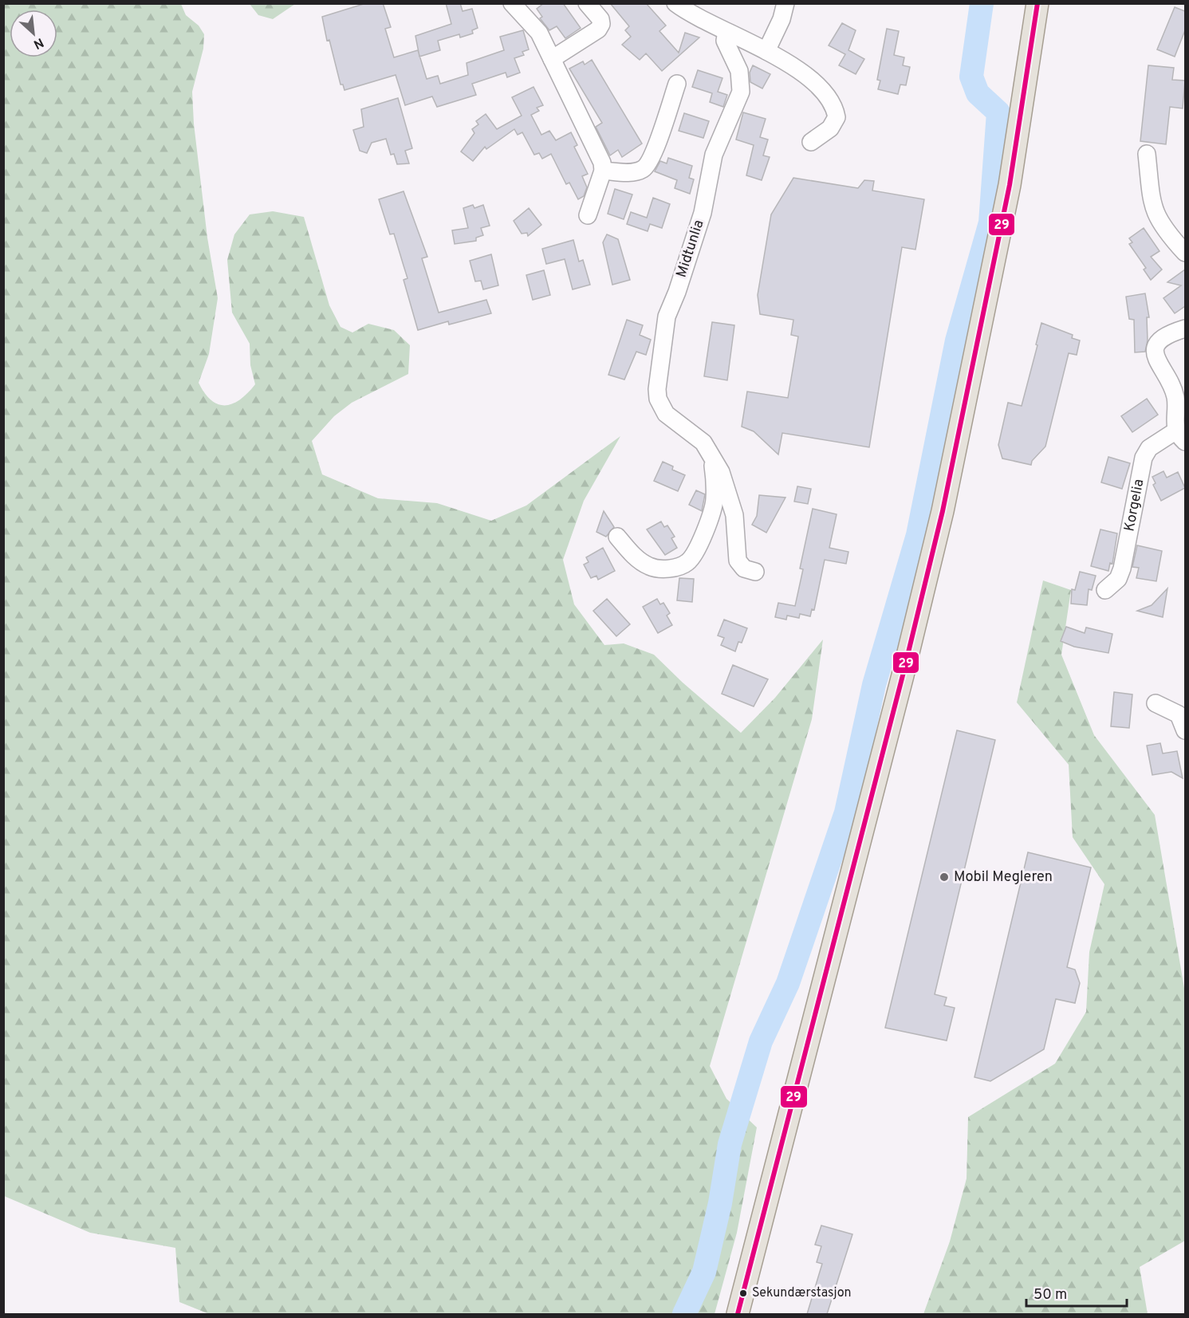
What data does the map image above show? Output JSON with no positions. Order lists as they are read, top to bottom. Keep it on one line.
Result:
{"streets":{"street":["Midtunlia","Korgelia"]},"places":["Mobil Megleren","Sekundærstasjon"],"lines":["transit line 29"],"scale_bar":"50 m","north":"bottom right"}
